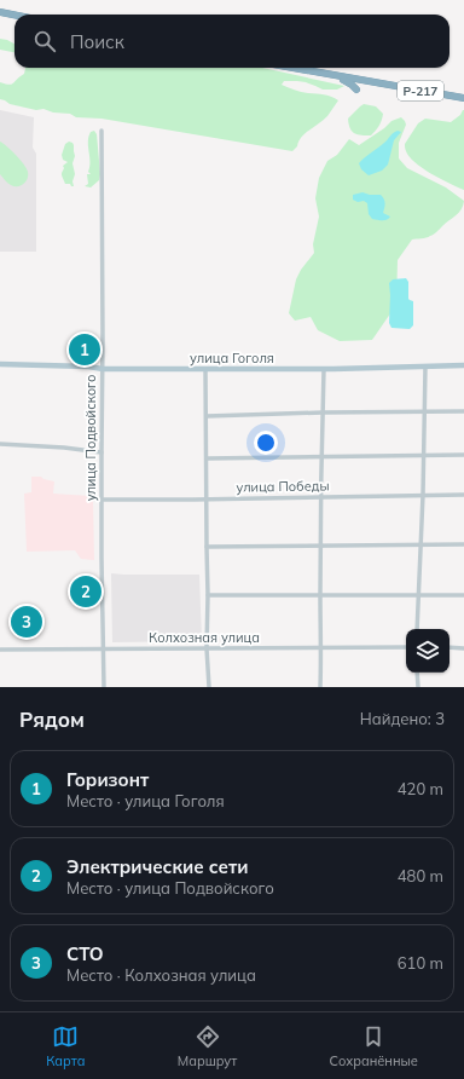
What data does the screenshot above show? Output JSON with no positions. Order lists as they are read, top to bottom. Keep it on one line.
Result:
{"streets":{"highway":["Р-217"],"main road":["улица Гоголя"],"street":["улица Подвойского","улица Победы","Колхозная улица"]},"crossings":[["улица Гоголя","улица Подвойского"],["улица Подвойского","улица Победы"],["улица Подвойского","Колхозная улица"]],"page":{"search":"Поиск","pins":["1","2","3"],"heading":["Рядом","Найдено: 3"],"list":[{"mark":"1","name":"Горизонт","note":"Место · улица Гоголя","value":"420 m"},{"mark":"2","name":"Электрические сети","note":"Место · улица Подвойского","value":"480 m"},{"mark":"3","name":"СТО","note":"Место · Колхозная улица","value":"610 m"}],"nav":["Карта","Маршрут","Сохранённые"]}}
